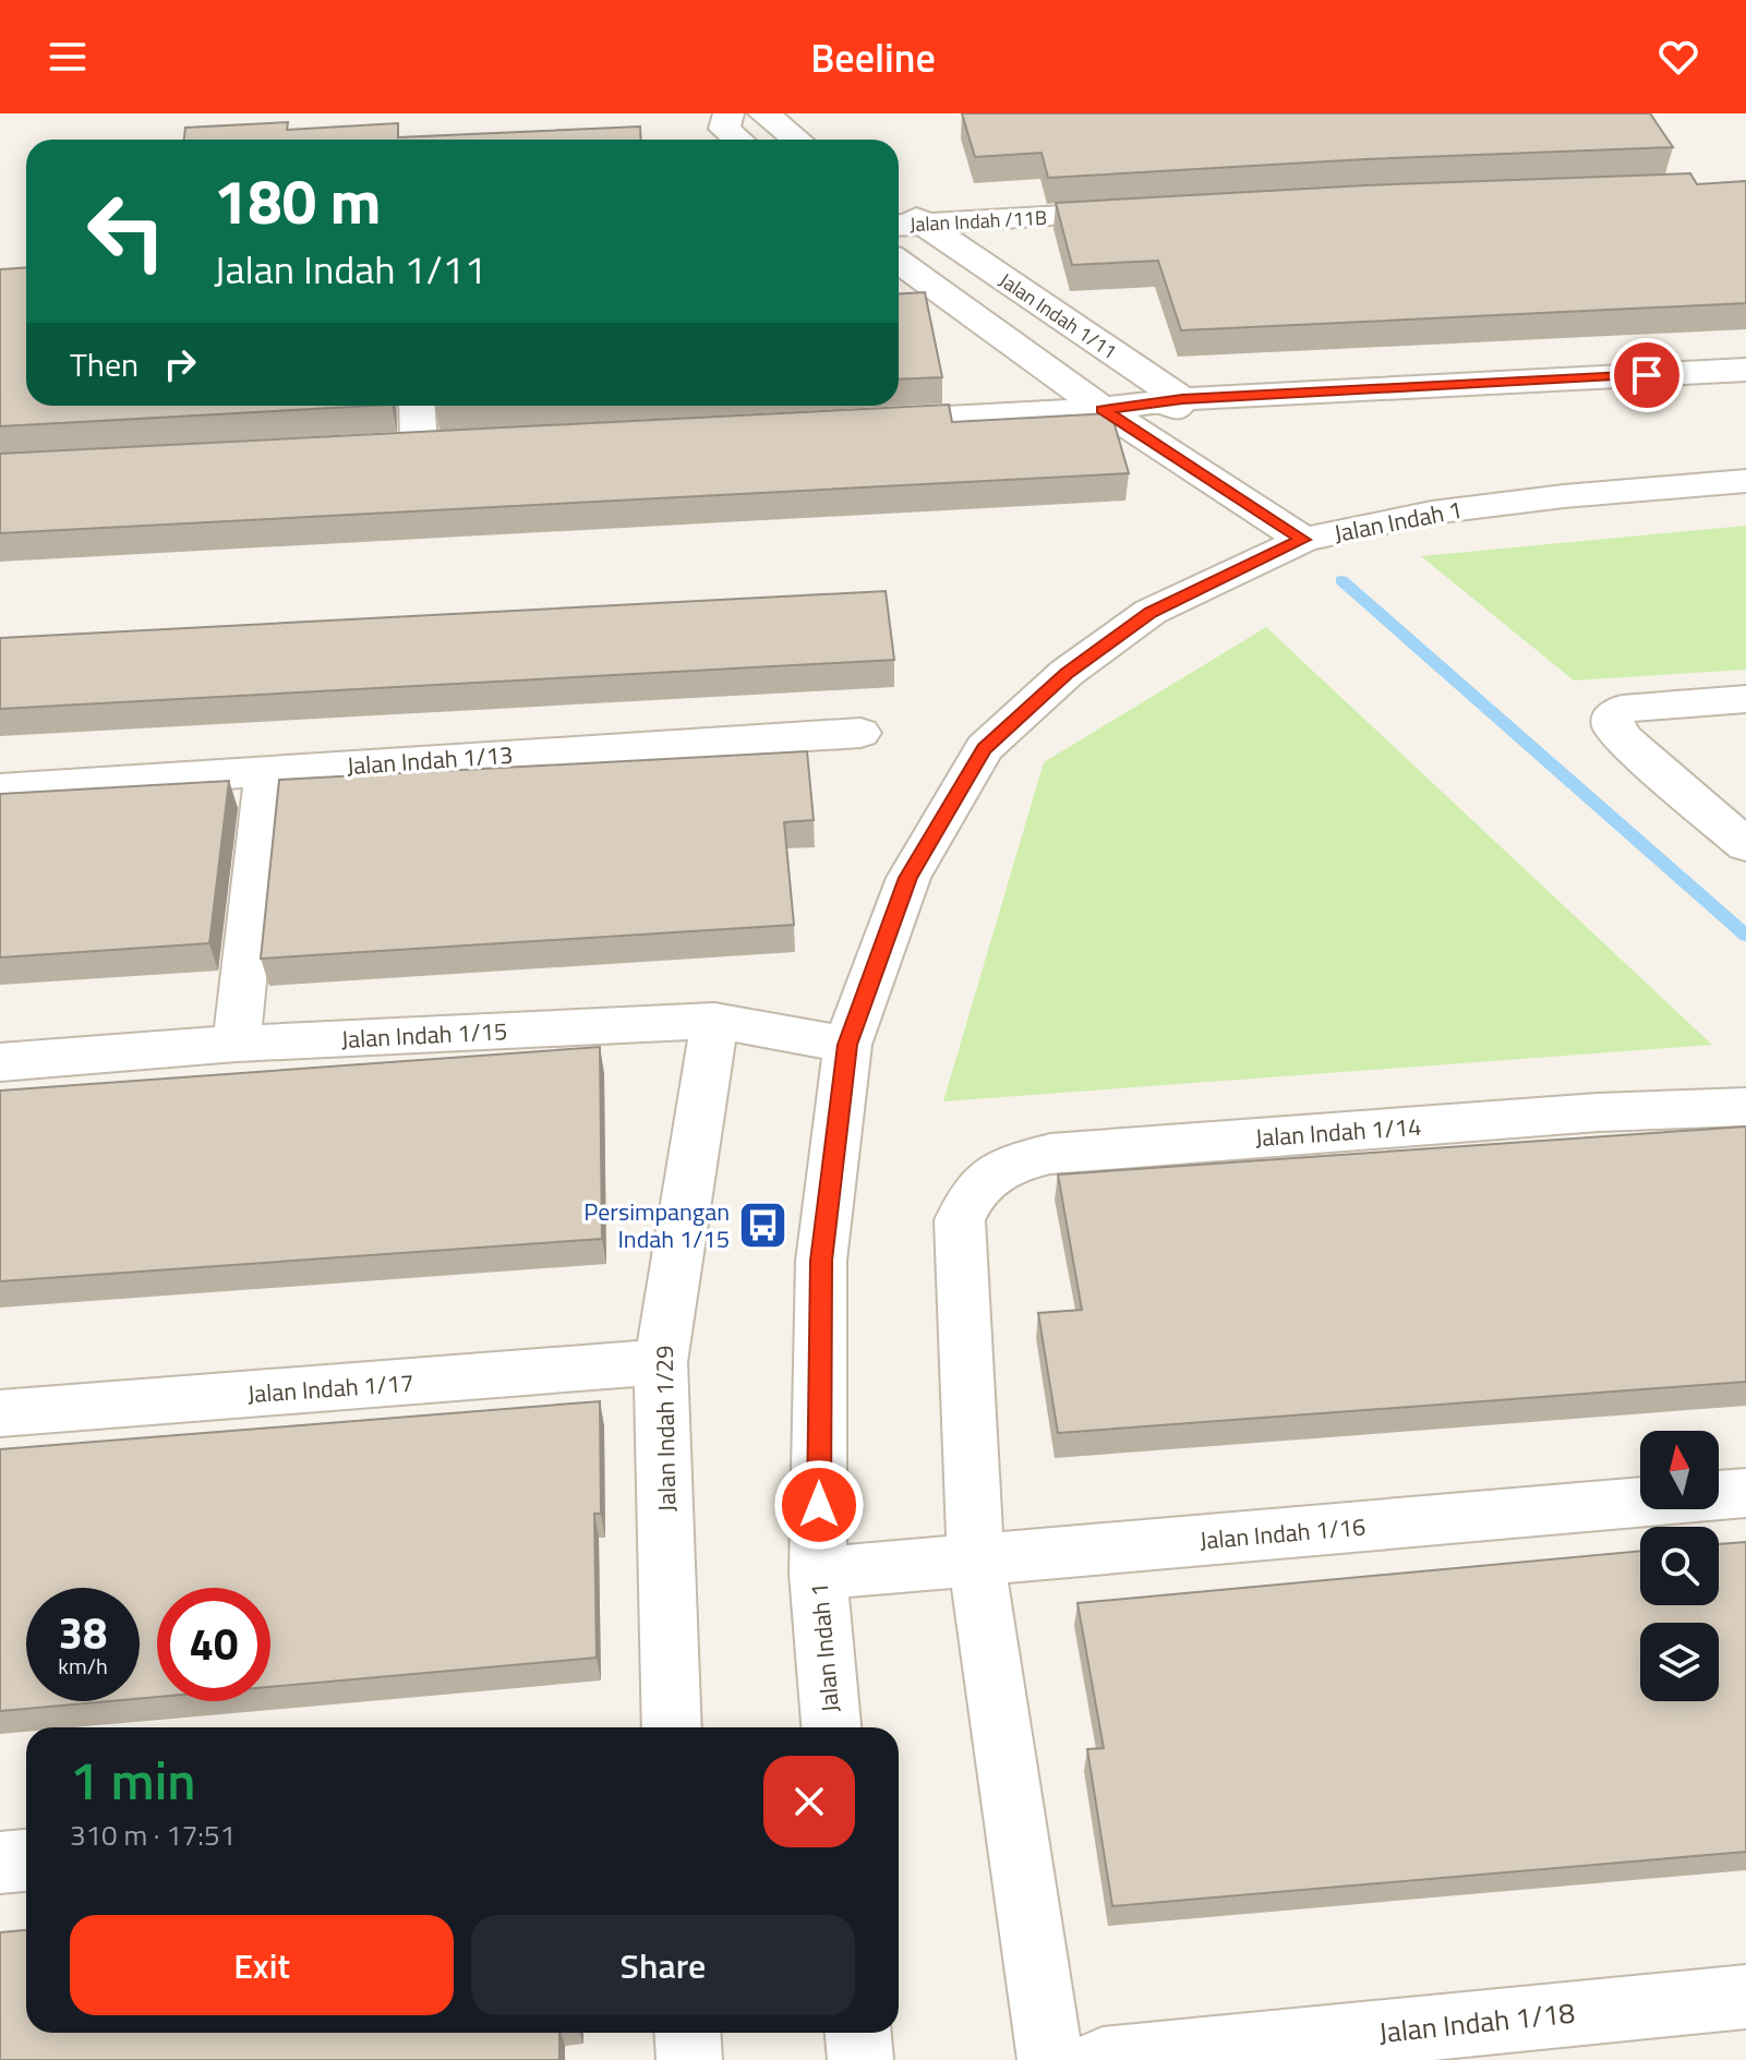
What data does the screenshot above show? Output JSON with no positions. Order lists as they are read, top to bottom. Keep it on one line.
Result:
{"streets":{"street":["Jalan Indah /11B","Jalan Indah 1/11","Jalan Indah 1","Jalan Indah 1/13","Jalan Indah 1/15","Jalan Indah 1/14","Jalan Indah 1/17","Jalan Indah 1/29","Jalan Indah 1/16","Jalan Indah 1/18"]},"crossings":[["Jalan Indah /11B","Jalan Indah 1/11"],["Jalan Indah 1/11","Jalan Indah 1"],["Jalan Indah 1","Jalan Indah 1/15"],["Jalan Indah 1","Jalan Indah 1/16"],["Jalan Indah 1/15","Jalan Indah 1/29"],["Jalan Indah 1/14","Jalan Indah 1/16"],["Jalan Indah 1/17","Jalan Indah 1/29"]],"places":{"bus stop":["Persimpangan Indah 1/15"]},"north":"top","page":{"header":"Beeline","turn":["180 m","Jalan Indah 1/11"],"then":"Then","speed":"38 km/h","limit":"40","heading":["1 min","310 m · 17:51"],"buttons":["Exit","Share"]}}
